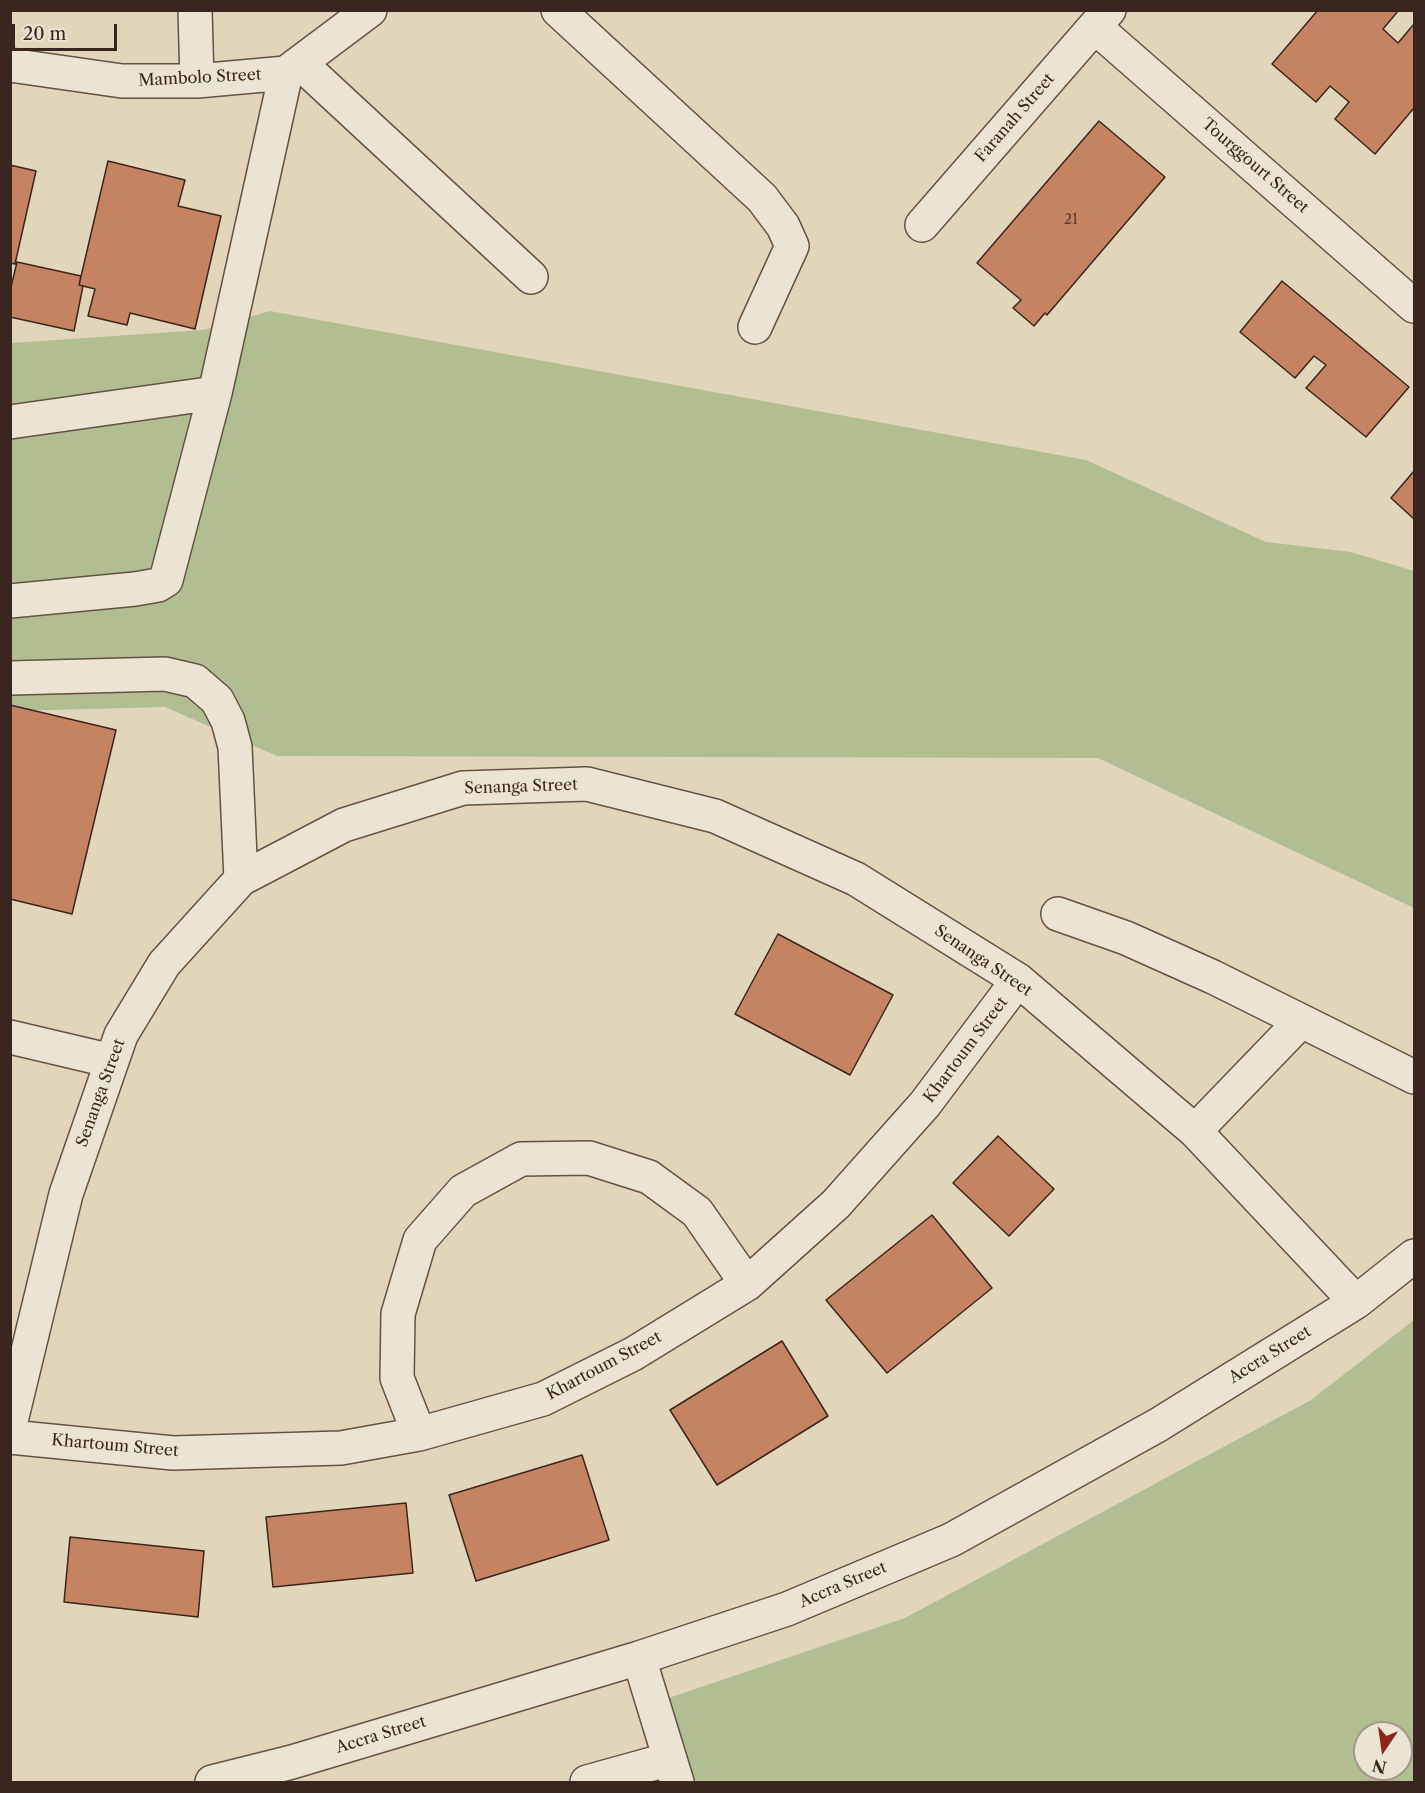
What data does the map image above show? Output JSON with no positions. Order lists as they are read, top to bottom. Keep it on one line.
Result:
{"streets":{"street":["Mambolo Street","Faranah Street","Tourggourt Street","Senanga Street","Khartoum Street","Accra Street"]},"crossings":[["Faranah Street","Tourggourt Street"],["Senanga Street","Khartoum Street"],["Senanga Street","Accra Street"]],"house_numbers":["21"],"scale_bar":"20 m","north":"bottom"}
